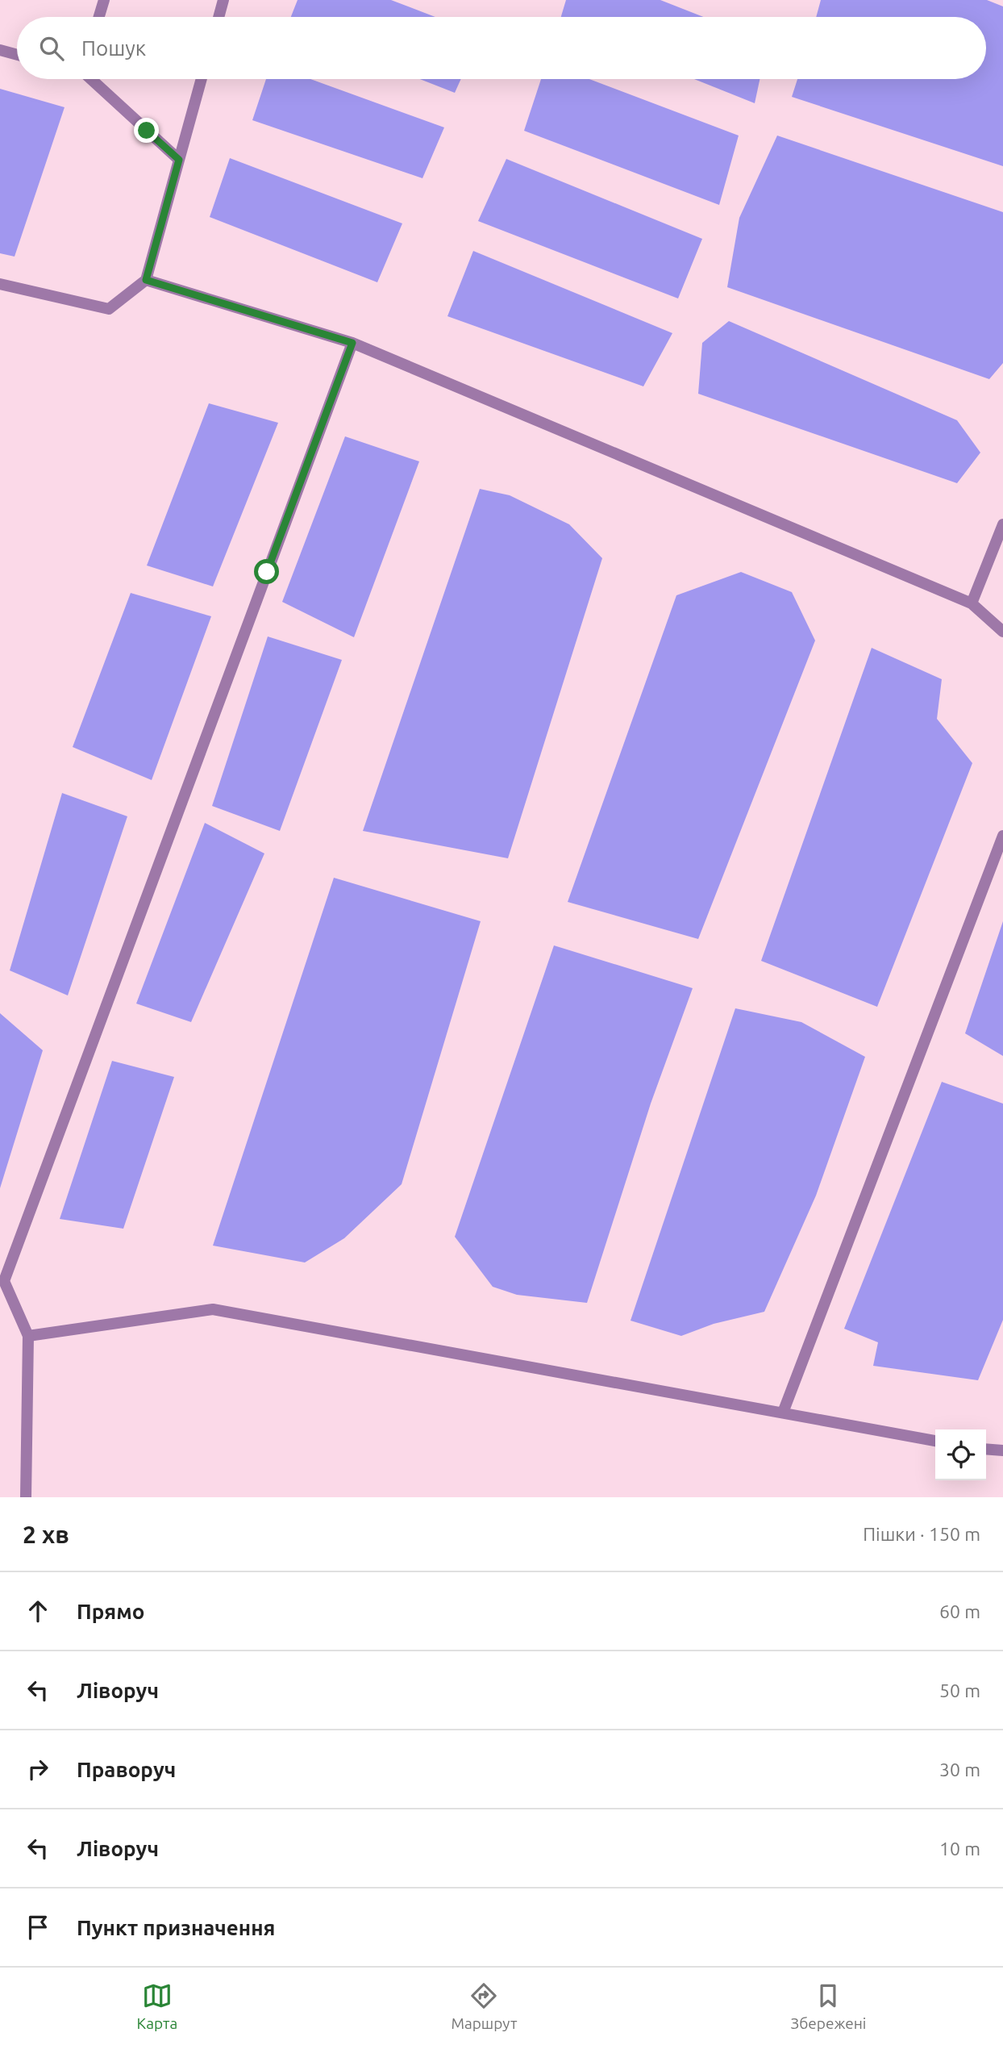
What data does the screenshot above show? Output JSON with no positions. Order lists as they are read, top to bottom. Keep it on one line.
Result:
{"page":{"search":"Пошук","heading":["2 хв","Пішки · 150 m"],"list":[["Прямо","60 m"],["Ліворуч","50 m"],["Праворуч","30 m"],["Ліворуч","10 m"],"Пункт призначення"],"nav":["Карта","Маршрут","Збережені"]}}
